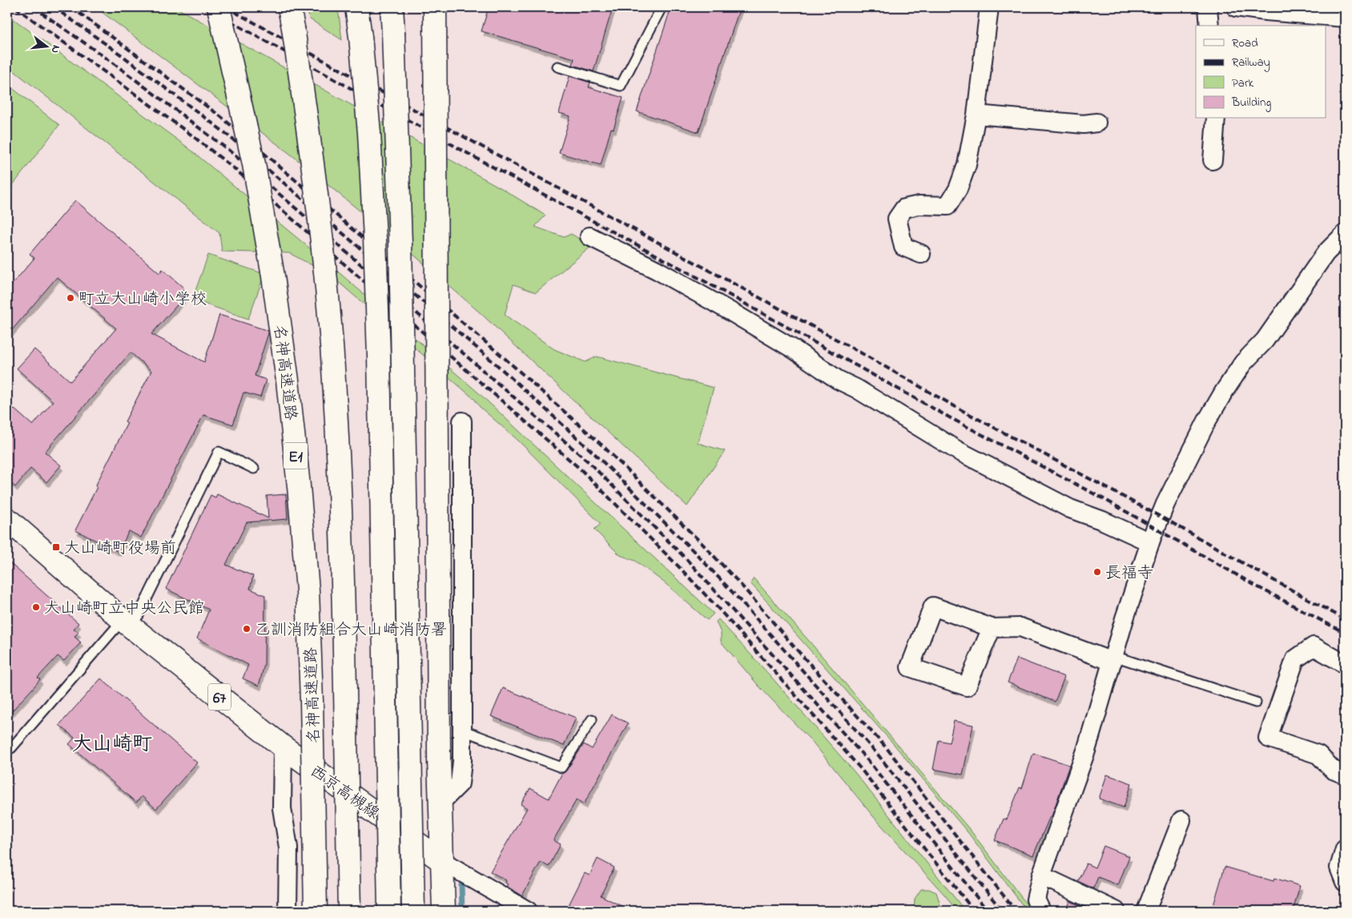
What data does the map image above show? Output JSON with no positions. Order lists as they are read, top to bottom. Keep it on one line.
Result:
{"streets":{"main road":["名神高速道路","E1","67","西京高槻線"]},"districts":["大山崎町"],"places":{"other":["町立大山崎小学校","長福寺","大山崎町立中央公民館","乙訓消防組合大山崎消防署"],"transit":["大山崎町役場前"]},"legend":["Road","Railway","Park","Building"],"north":"right"}
